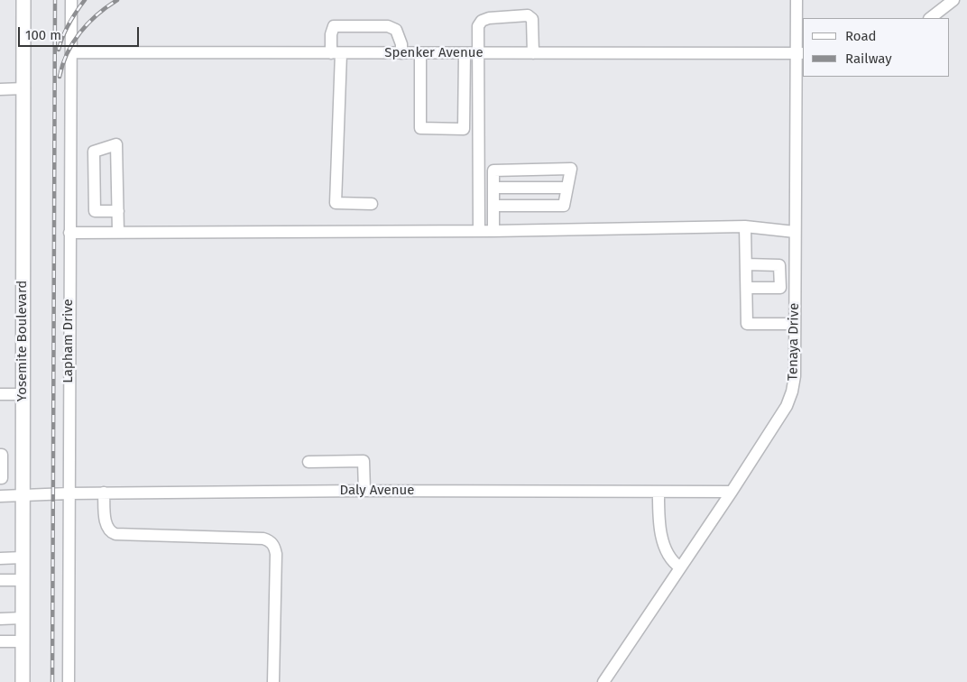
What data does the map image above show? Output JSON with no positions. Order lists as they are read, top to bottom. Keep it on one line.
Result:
{"streets":{"main road":["Yosemite Boulevard"],"street":["Spenker Avenue","Lapham Drive","Tenaya Drive","Daly Avenue"]},"crossings":[["Spenker Avenue","Lapham Drive"],["Spenker Avenue","Tenaya Drive"],["Yosemite Boulevard","Daly Avenue"],["Lapham Drive","Daly Avenue"],["Tenaya Drive","Daly Avenue"]],"legend":["Road","Railway"],"scale_bar":"100 m"}
